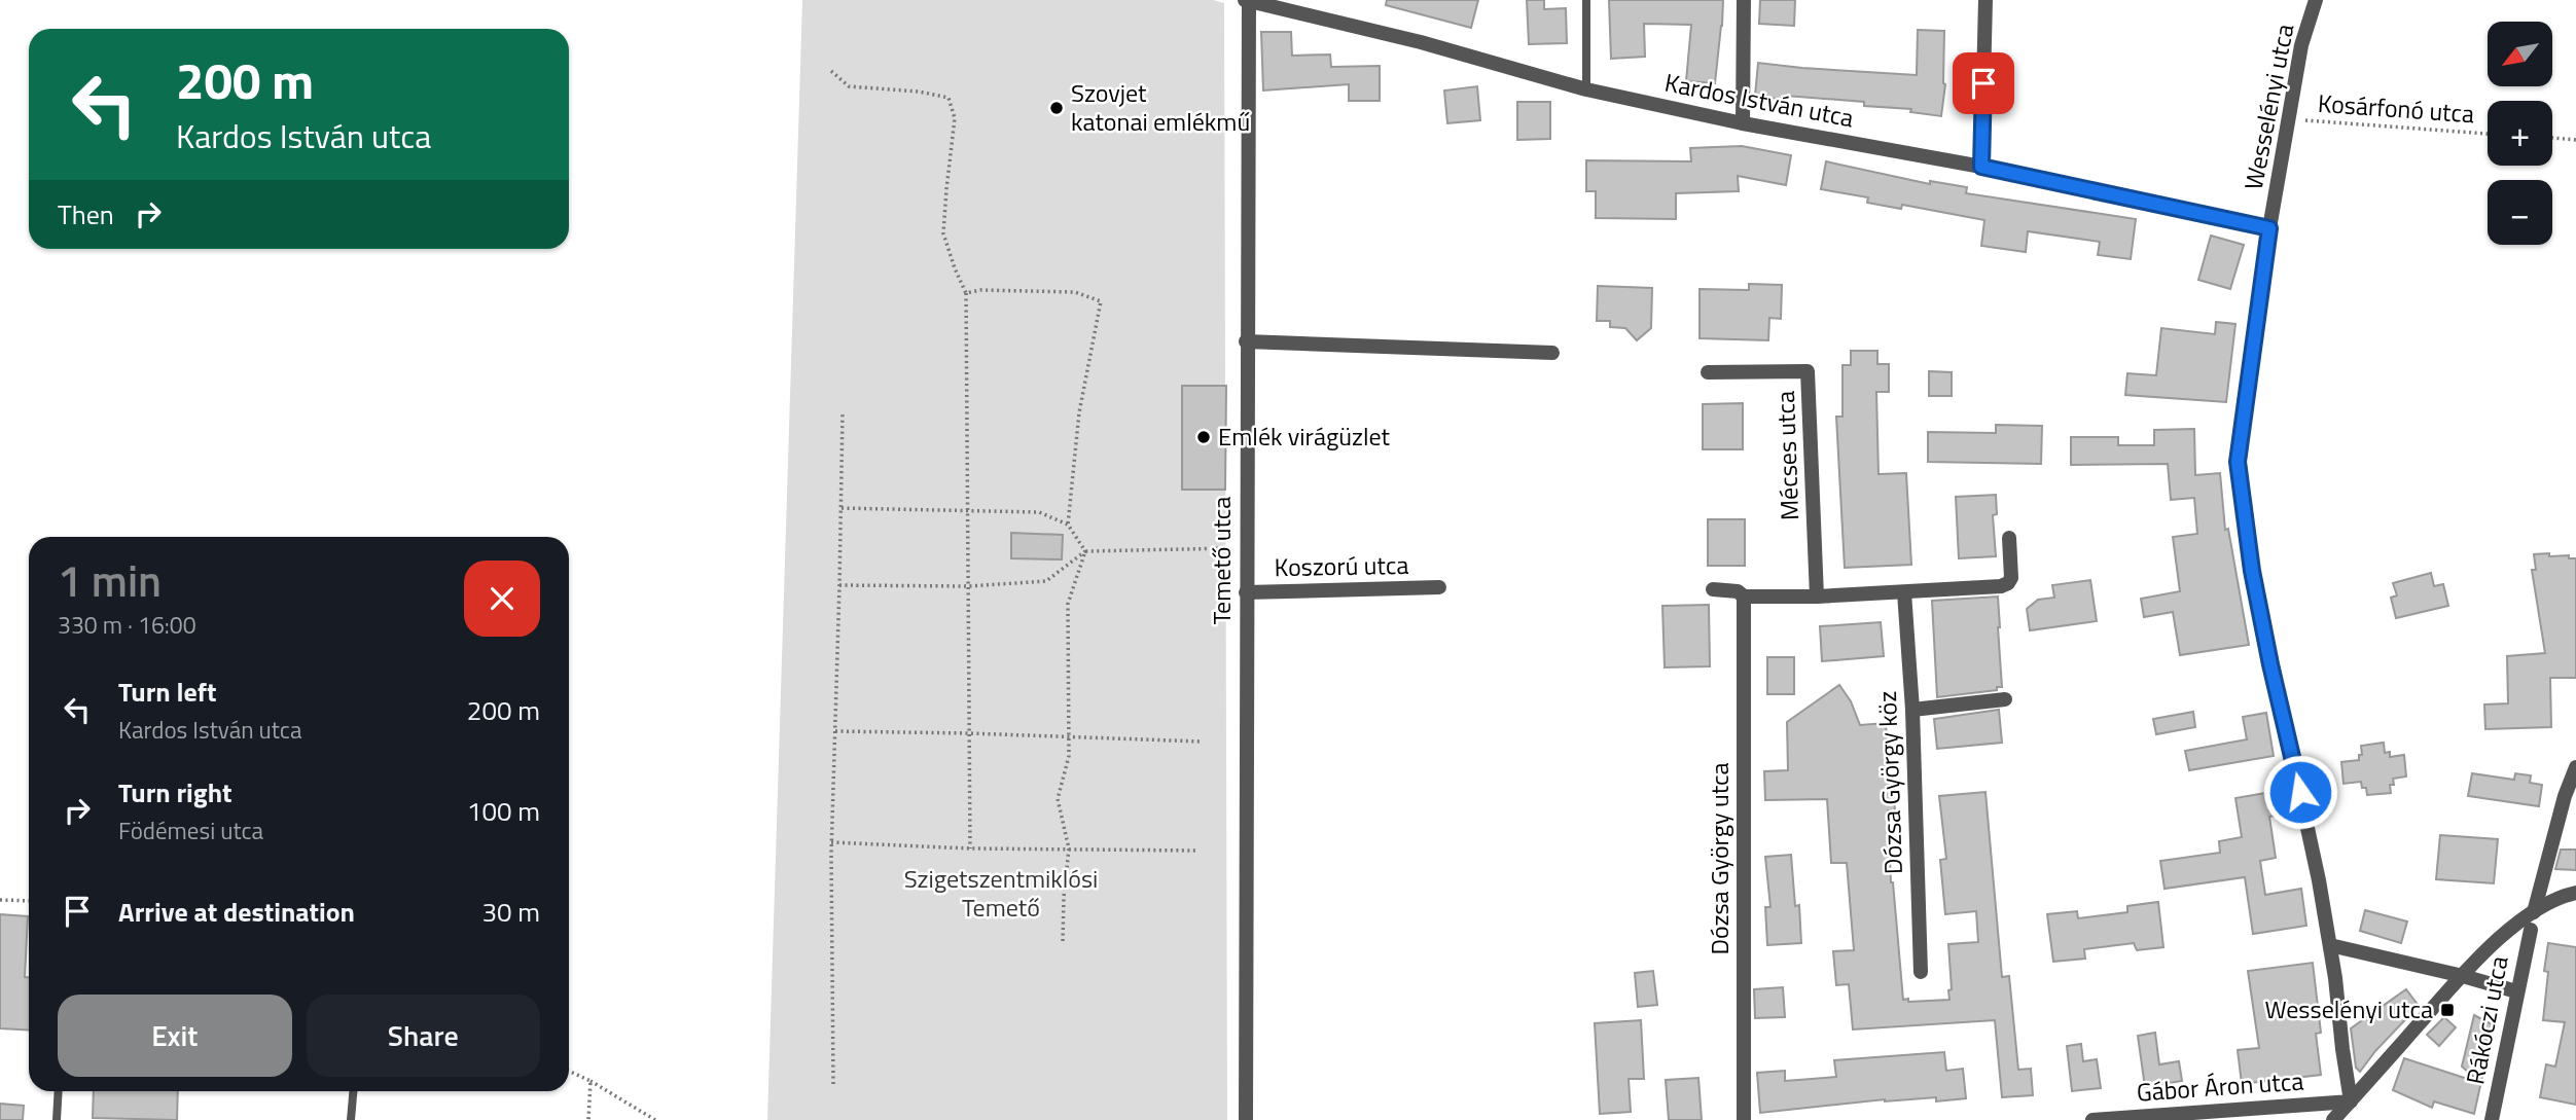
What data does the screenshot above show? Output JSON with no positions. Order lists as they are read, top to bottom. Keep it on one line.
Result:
{"streets":{"street":["Kardos István utca","Wesselényi utca","Mécses utca","Temető utca","Koszorú utca","Dózsa György köz","Dózsa György utca","Rákóczi utca","Gábor Áron utca"],"path":["Kosárfonó utca"]},"crossings":[["Kardos István utca","Wesselényi utca"],["Kardos István utca","Temető utca"],["Wesselényi utca","Kosárfonó utca"],["Wesselényi utca","Gábor Áron utca"],["Temető utca","Koszorú utca"]],"parks":["Szigetszentmiklósi Temető"],"places":{"other":["Szovjet katonai emlékmű","Emlék virágüzlet"],"transit":["Wesselényi utca"]},"north":"bottom left","page":{"map_buttons":["+","−"],"turn":["200 m","Kardos István utca"],"then":"Then","heading":["1 min","330 m · 16:00"],"list":[{"name":"Turn left","note":"Kardos István utca","value":"200 m"},{"name":"Turn right","note":"Födémesi utca","value":"100 m"},{"name":"Arrive at destination","value":"30 m"}],"buttons":["Exit","Share"]}}
